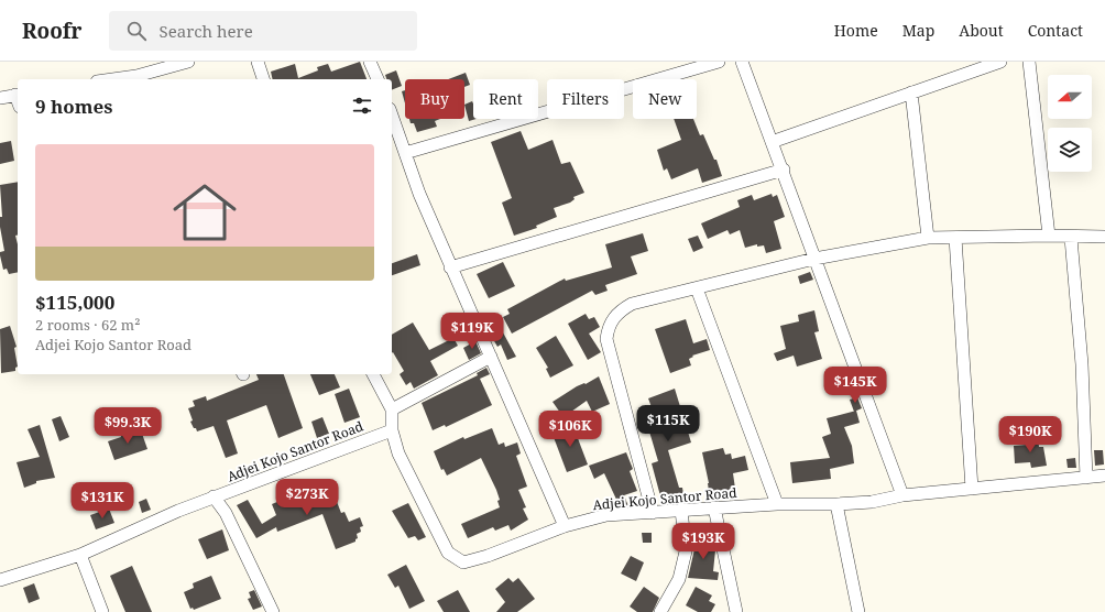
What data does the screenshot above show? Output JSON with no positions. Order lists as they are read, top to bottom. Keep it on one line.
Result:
{"streets":{"street":["Adjei Kojo Santor Road"]},"north":"left","page":{"header":"Roofr","search":"Search here","nav":["Home","Map","About","Contact"],"chip":["Buy","Rent","Filters","New"],"heading":"9 homes","list":[{"name":"$115,000","note":"2 rooms · 62 m² · Adjei Kojo Santor Road"}],"price":["$119K","$145K","$115K","$99.3K","$106K","$190K","$273K","$131K","$193K"]}}
